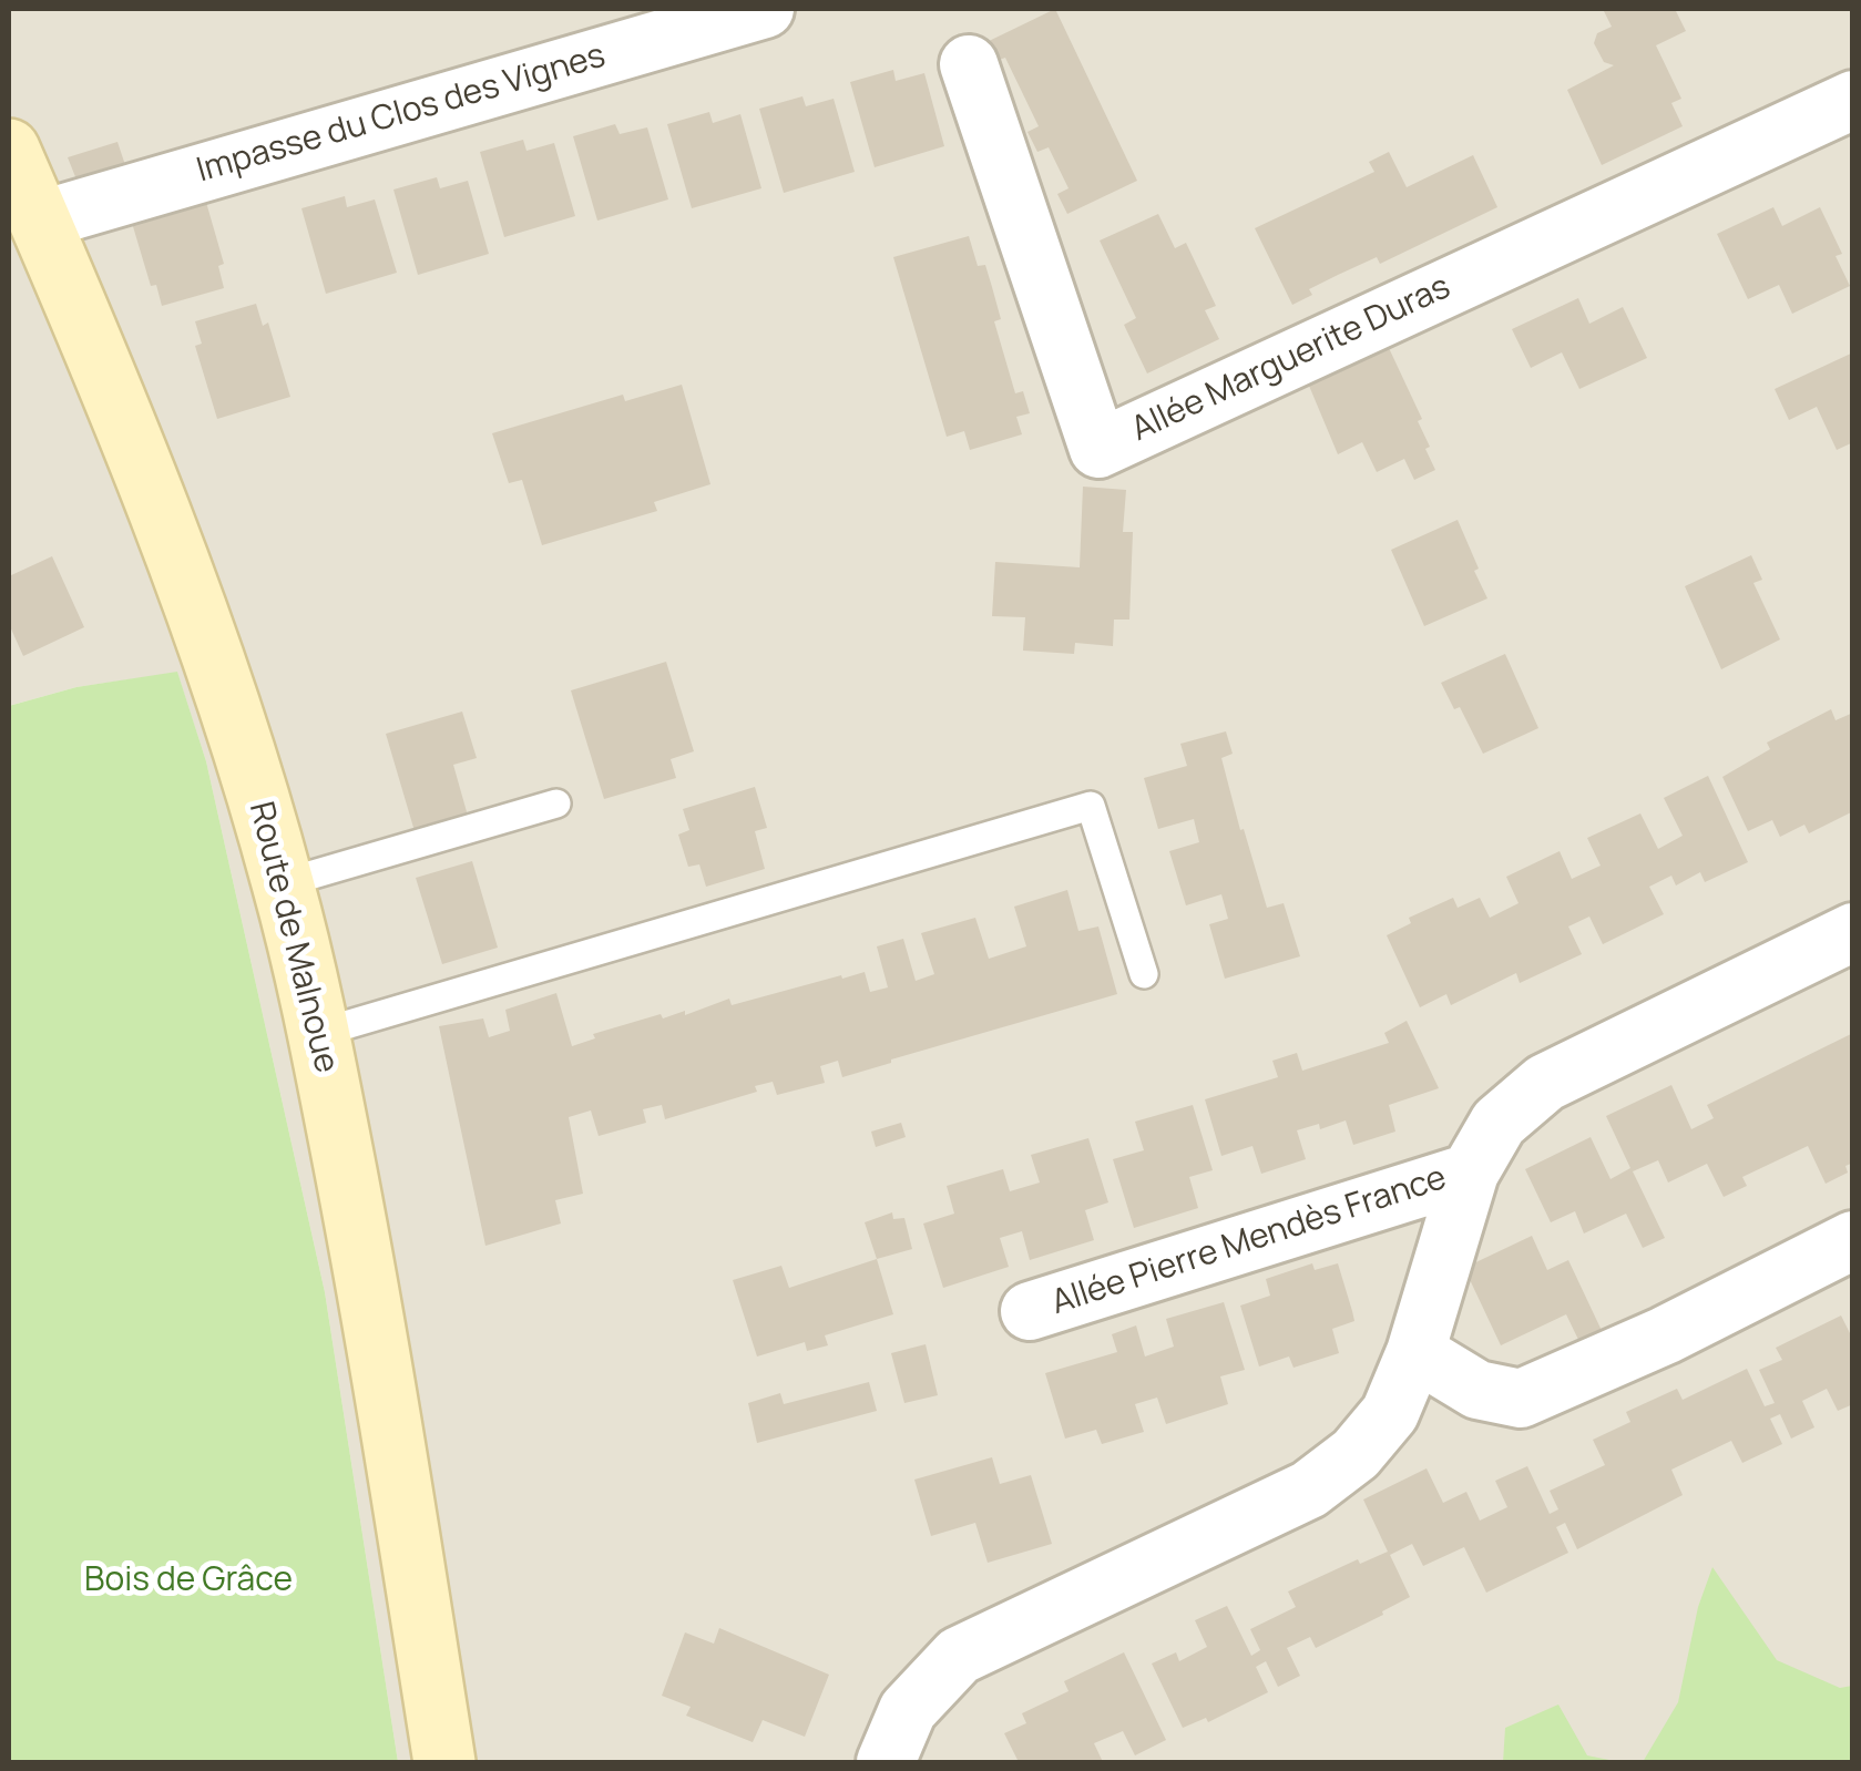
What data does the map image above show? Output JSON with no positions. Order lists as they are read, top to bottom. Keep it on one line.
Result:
{"streets":{"main road":["Route de Malnoue"],"street":["Impasse du Clos des Vignes","Allée Marguerite Duras","Allée Pierre Mendès France"]},"crossings":[["Impasse du Clos des Vignes","Route de Malnoue"]],"parks":["Bois de Grâce"]}
